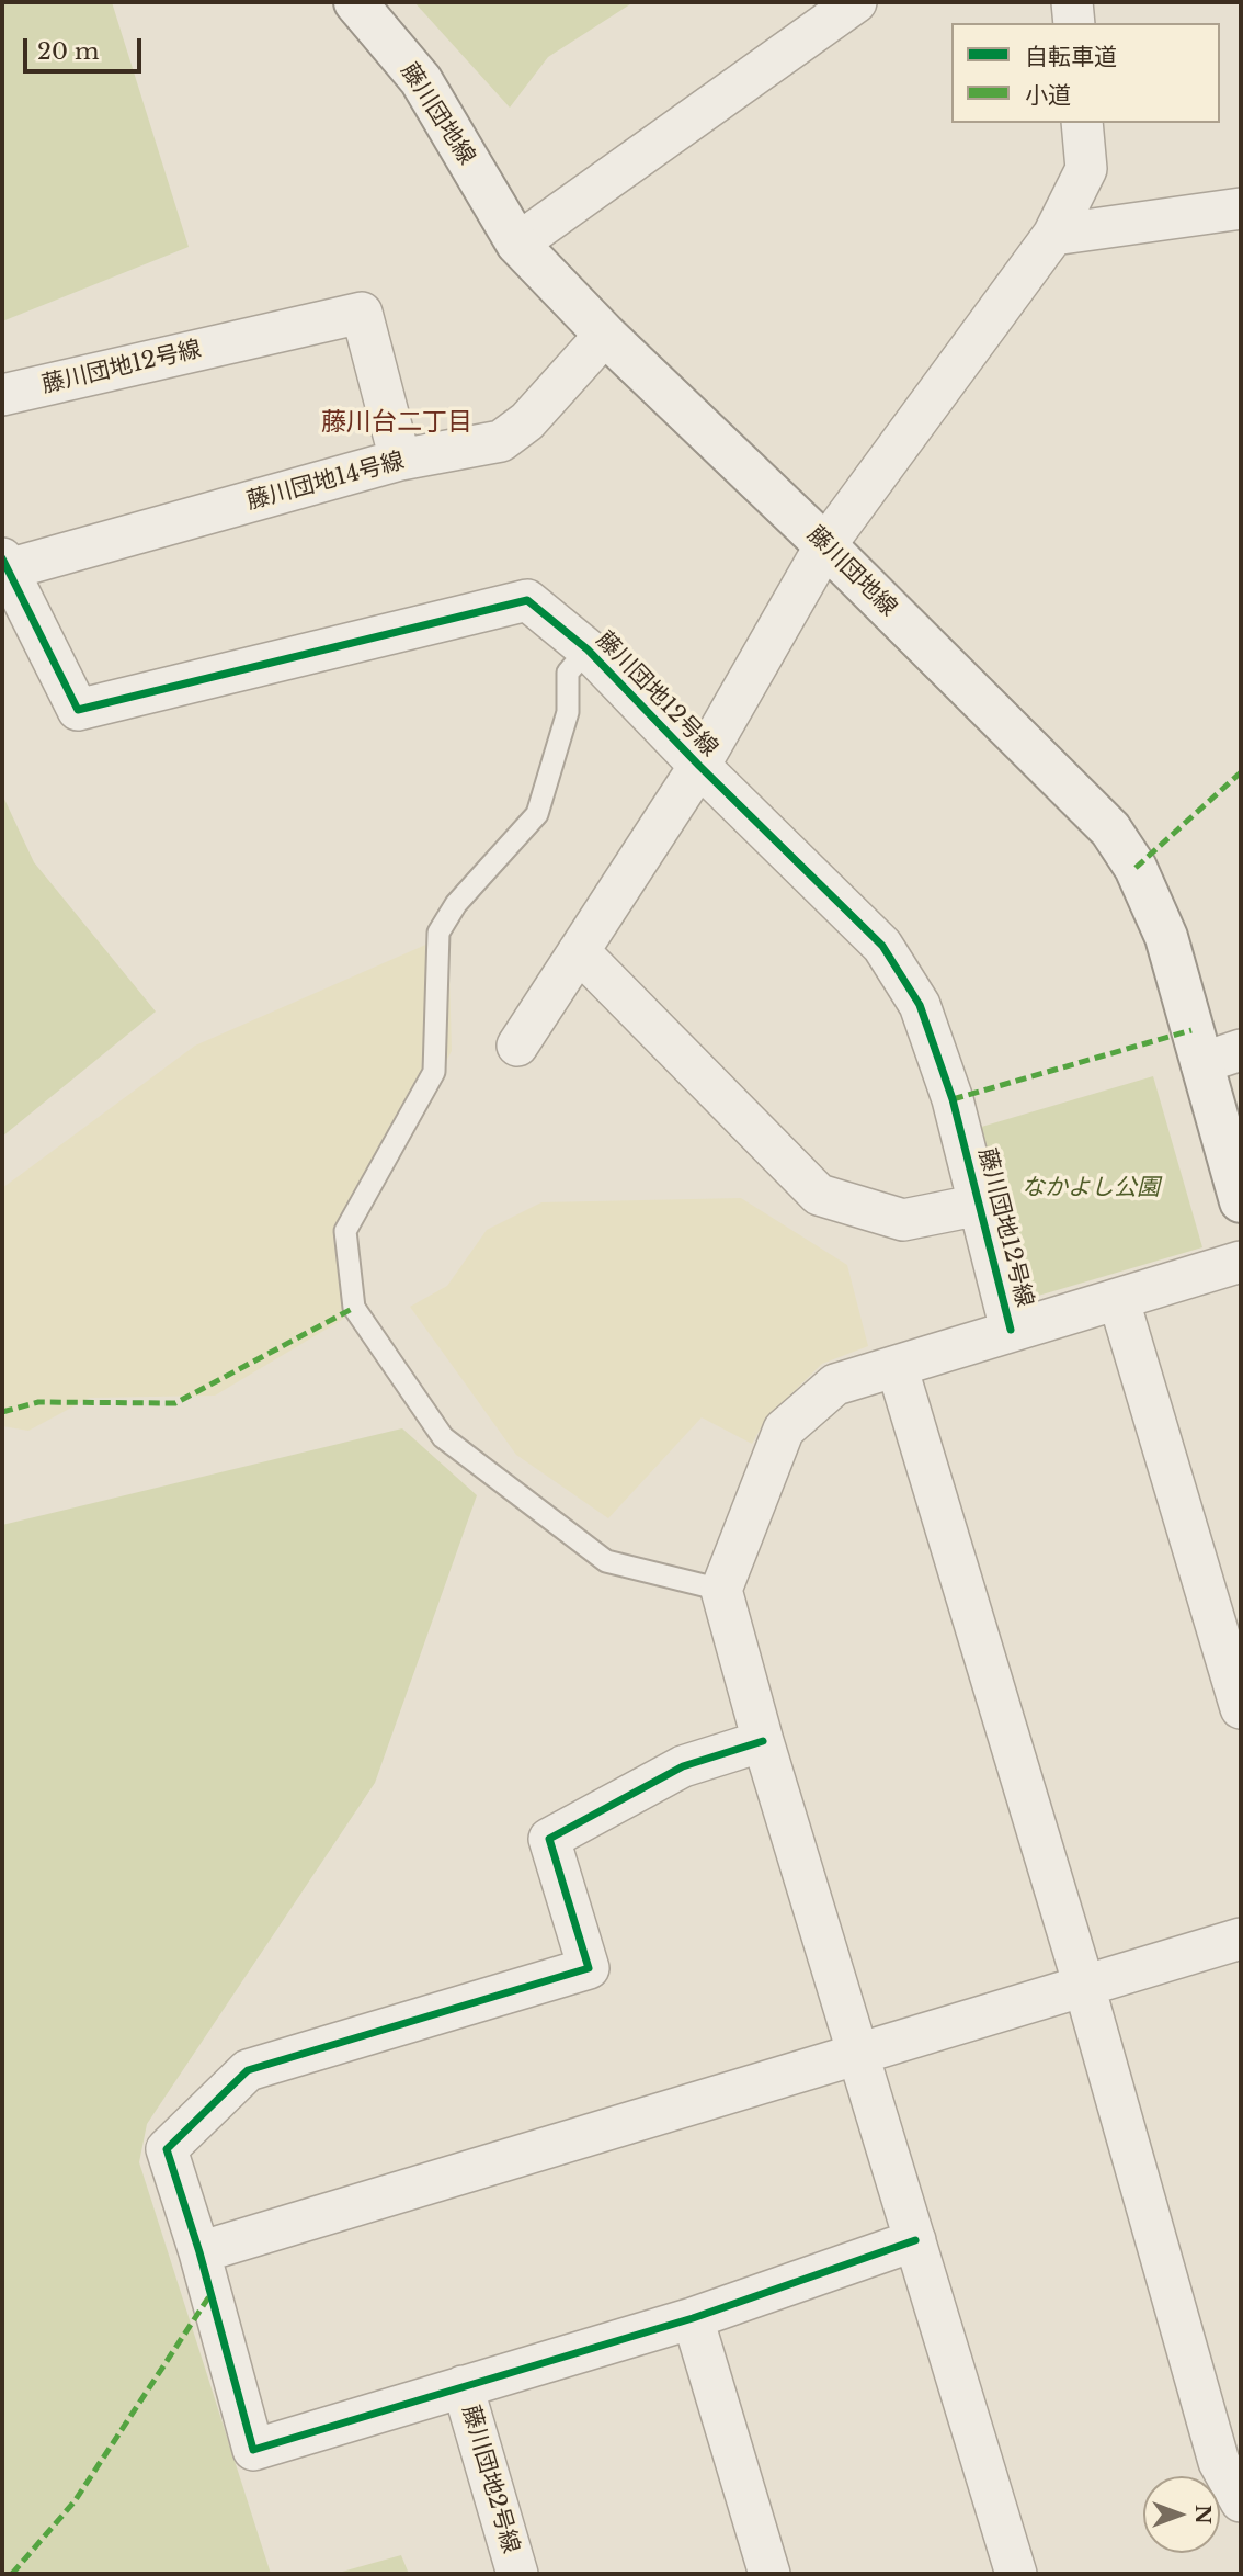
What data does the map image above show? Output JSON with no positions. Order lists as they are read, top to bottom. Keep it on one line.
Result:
{"streets":{"street":["藤川団地線","藤川団地12号線","藤川団地14号線","藤川団地2号線"]},"crossings":[["藤川団地線","藤川団地14号線"],["藤川団地12号線","藤川団地14号線"]],"districts":["藤川台二丁目"],"parks":["なかよし公園"],"legend":["自転車道","小道"],"scale_bar":"20 m","north":"right"}
